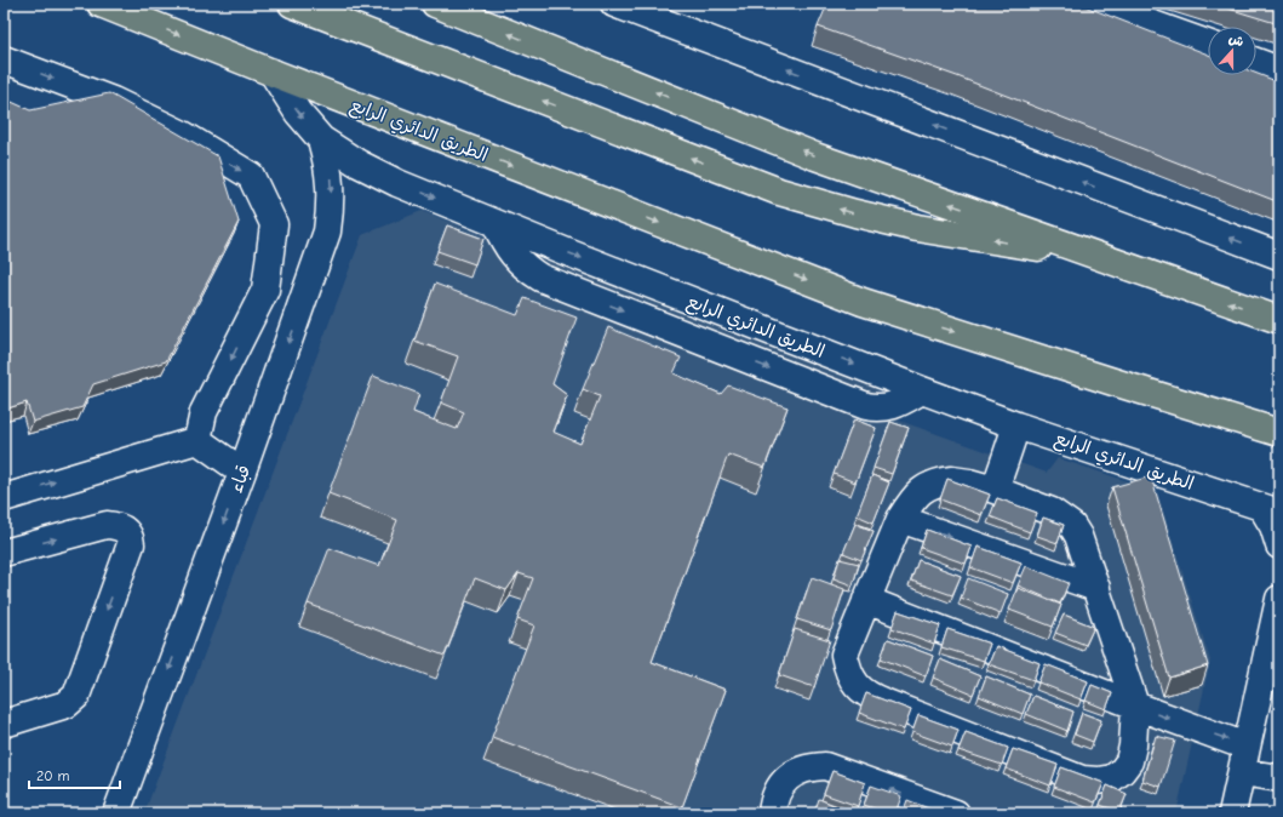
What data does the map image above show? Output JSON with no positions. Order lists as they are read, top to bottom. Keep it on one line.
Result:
{"streets":{"main road":["الطريق الدائري الرابع"],"street":["قباء"]},"crossings":[["الطريق الدائري الرابع","قباء"]],"one_way":["قباء"],"scale_bar":"20 m","north":"top"}
